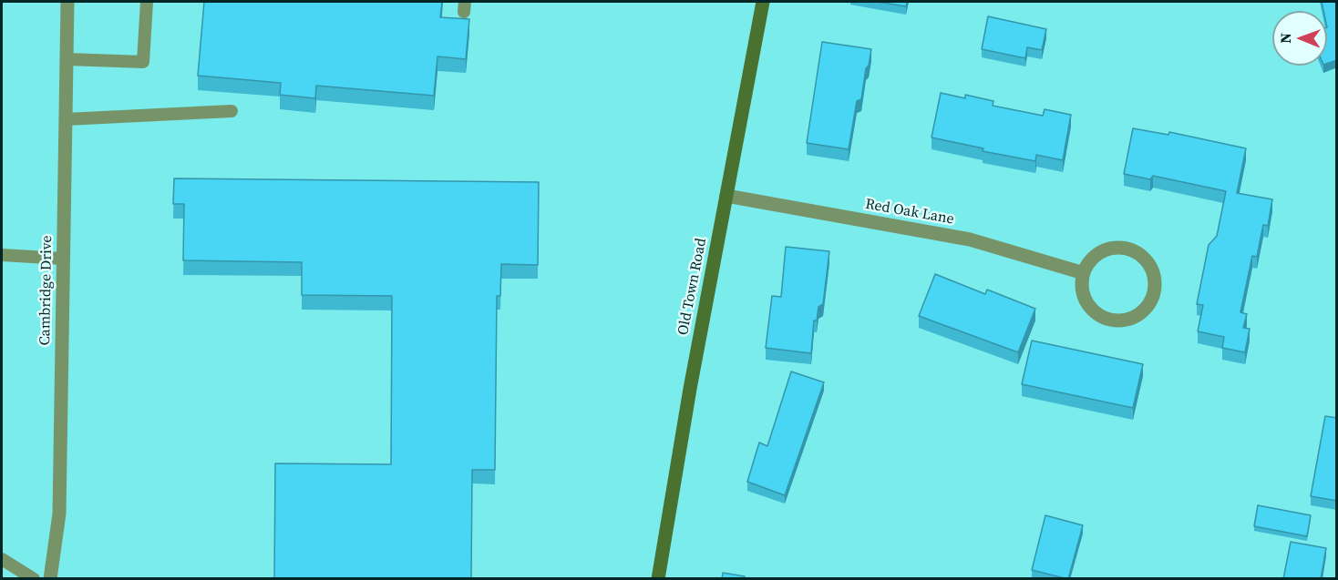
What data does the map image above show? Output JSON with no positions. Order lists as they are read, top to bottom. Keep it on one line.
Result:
{"streets":{"main road":["Old Town Road"],"street":["Red Oak Lane","Cambridge Drive"]},"crossings":[["Red Oak Lane","Old Town Road"]],"north":"left"}
